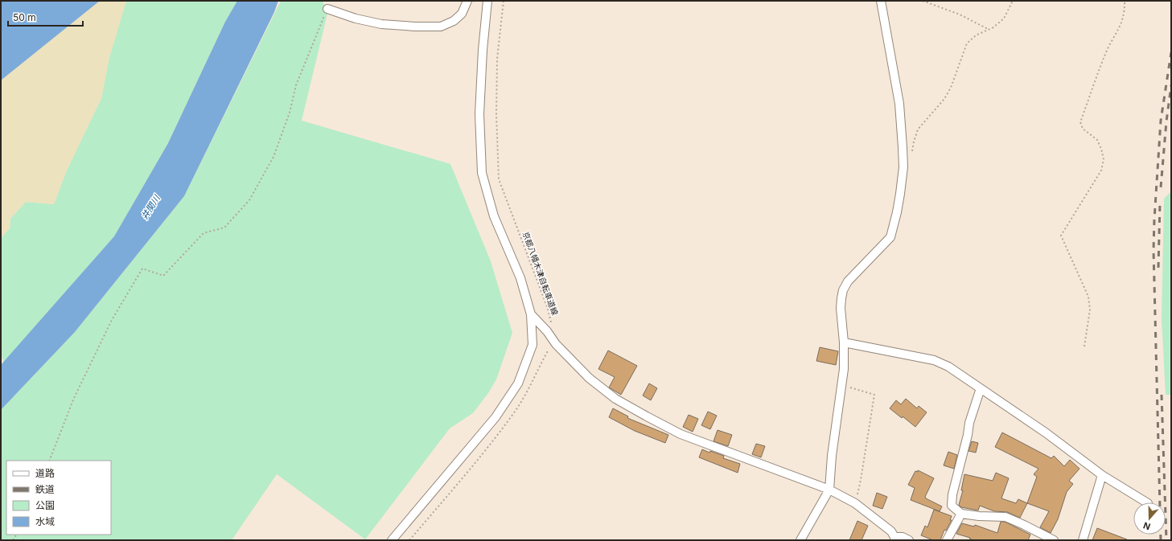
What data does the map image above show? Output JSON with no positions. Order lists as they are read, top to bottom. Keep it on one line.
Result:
{"streets":{"path":["京都八幡木津自転車道線"]},"water":["井関川"],"legend":["道路","鉄道","公園","水域"],"scale_bar":"50 m","north":"bottom"}
